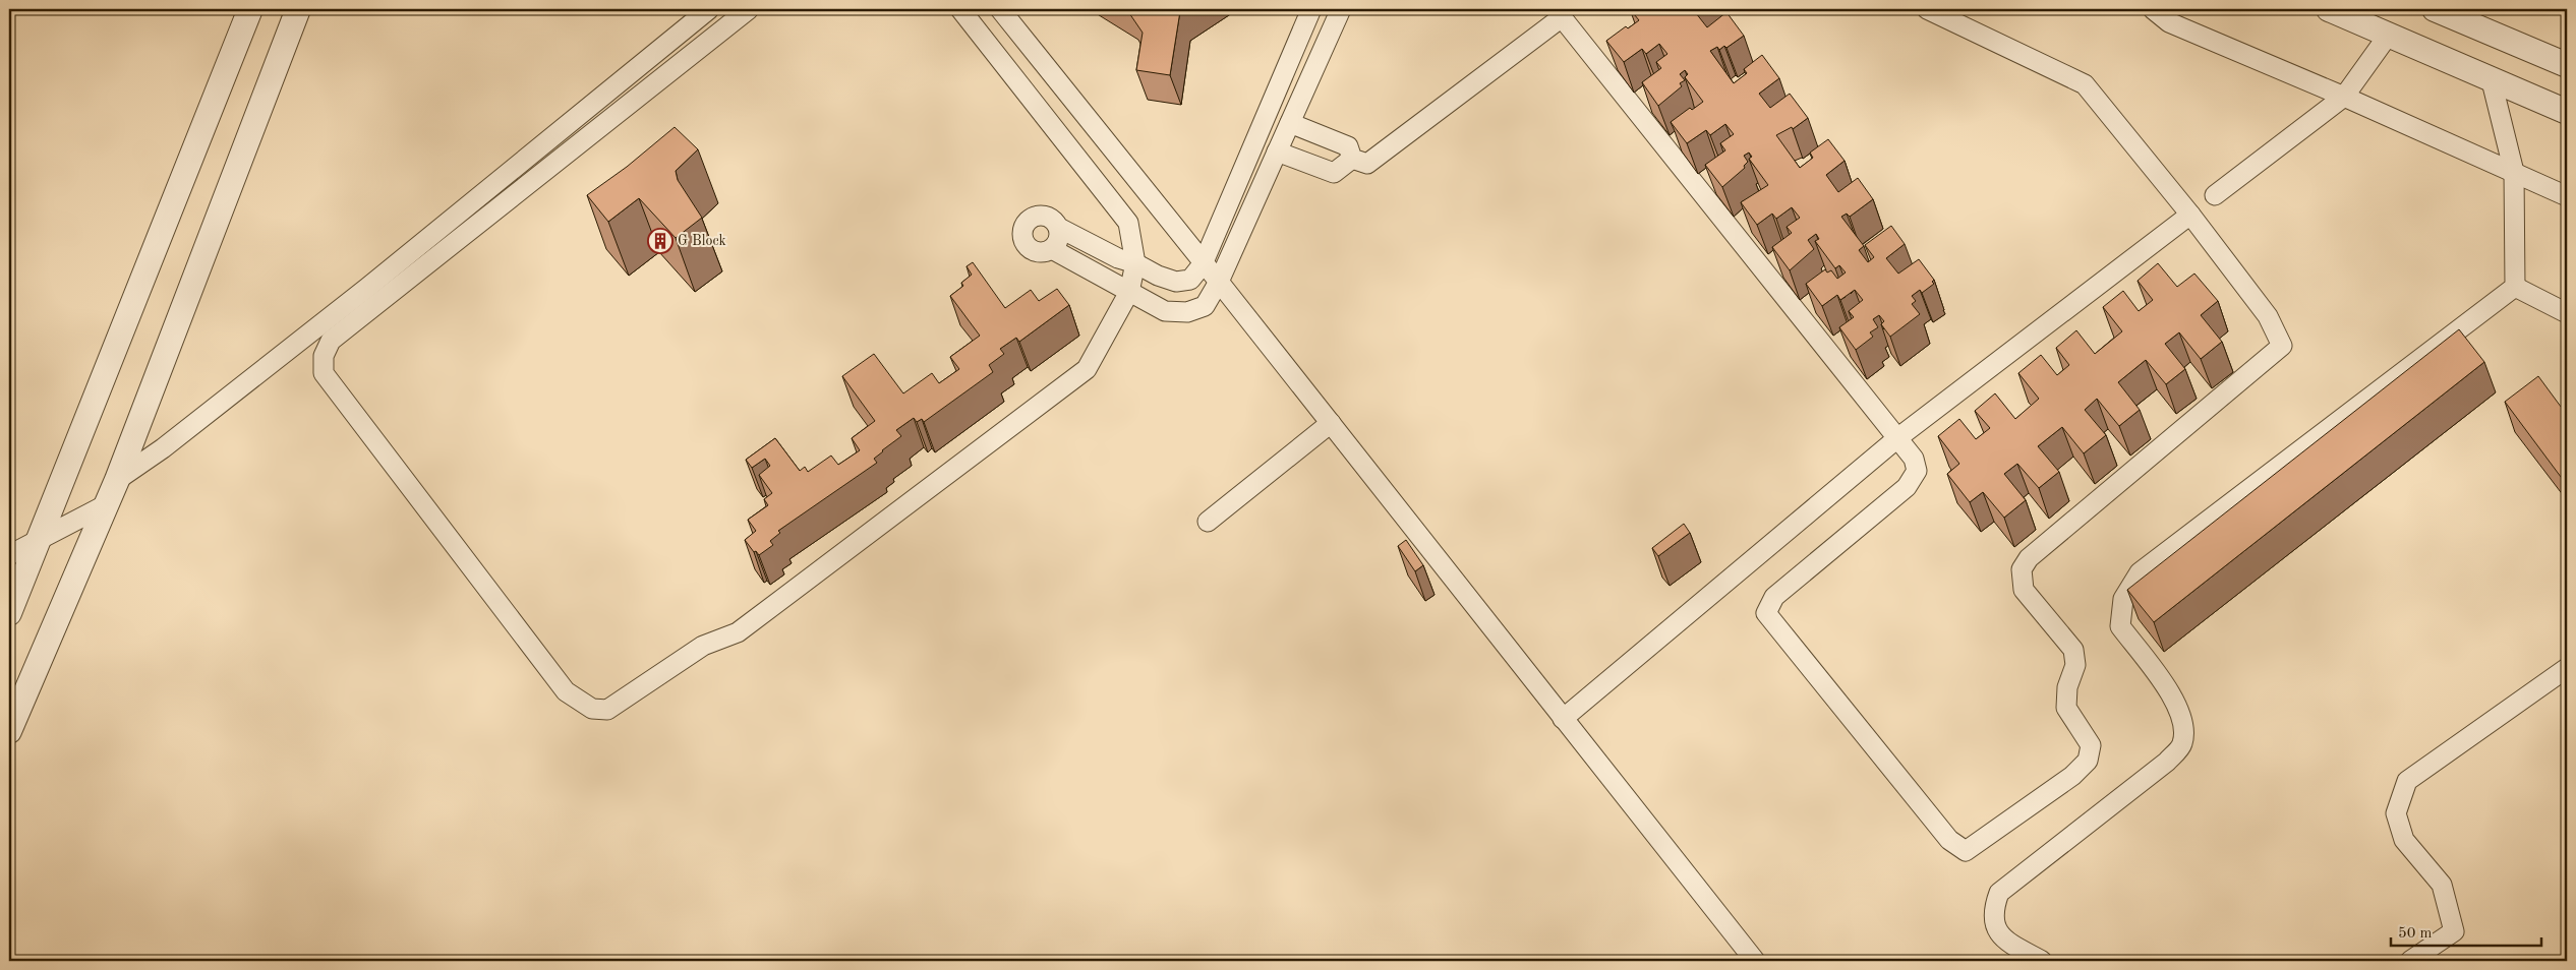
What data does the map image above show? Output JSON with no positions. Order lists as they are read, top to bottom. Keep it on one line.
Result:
{"places":{"building":["G Block"]},"scale_bar":"50 m"}
